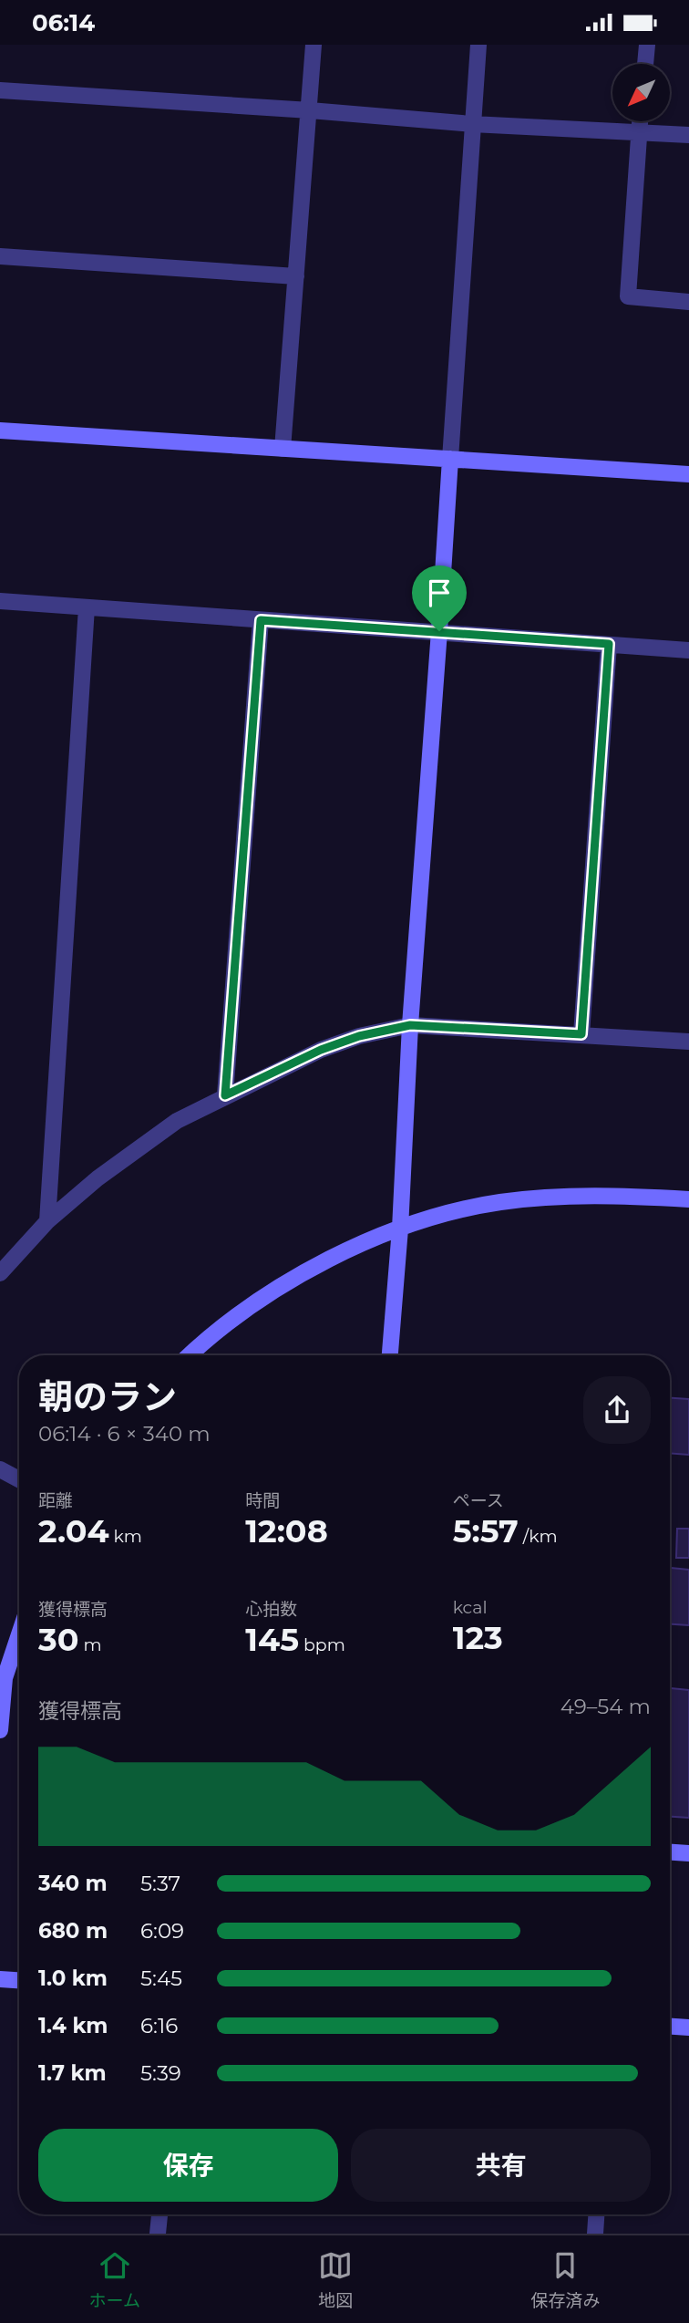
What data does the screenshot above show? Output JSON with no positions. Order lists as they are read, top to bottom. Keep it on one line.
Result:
{"north":"bottom left","page":{"status":"06:14","heading":["朝のラン","06:14 · 6 × 340 m"],"stats":[["距離","2.04 km"],["時間","12:08"],["ペース","5:57 /km"],["獲得標高","30 m"],["心拍数","145 bpm"],["kcal","123"]],"chart":["獲得標高","49–54 m"],"list":[{"name":"340 m","note":"5:37"},{"name":"680 m","note":"6:09"},{"name":"1.0 km","note":"5:45"},{"name":"1.4 km","note":"6:16"},{"name":"1.7 km","note":"5:39"}],"buttons":["保存","共有"],"tabs":["ホーム","地図","保存済み"]}}
